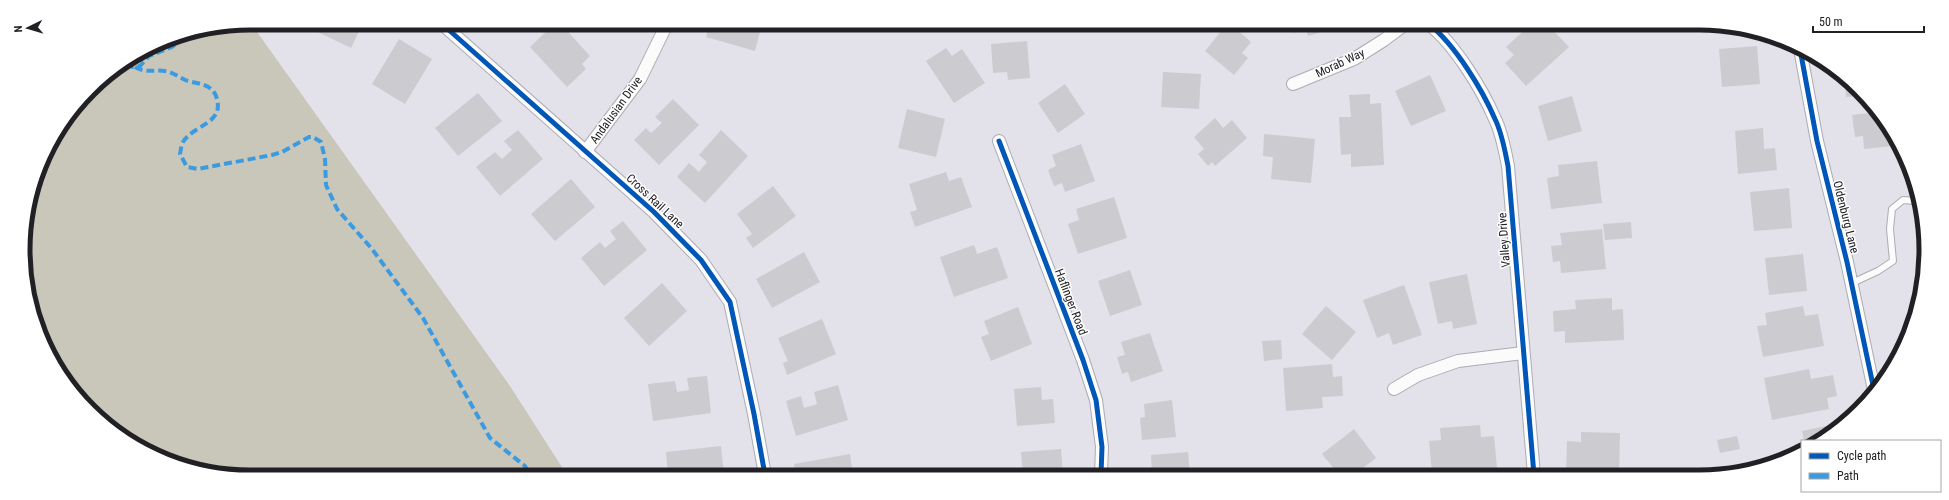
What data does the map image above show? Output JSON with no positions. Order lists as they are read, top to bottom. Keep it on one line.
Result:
{"streets":{"street":["Morab Way","Andalusian Drive","Cross Rail Lane","Oldenburg Lane","Valley Drive","Haflinger Road"]},"crossings":[["Andalusian Drive","Cross Rail Lane"]],"legend":["Cycle path","Path"],"scale_bar":"50 m","north":"left"}
